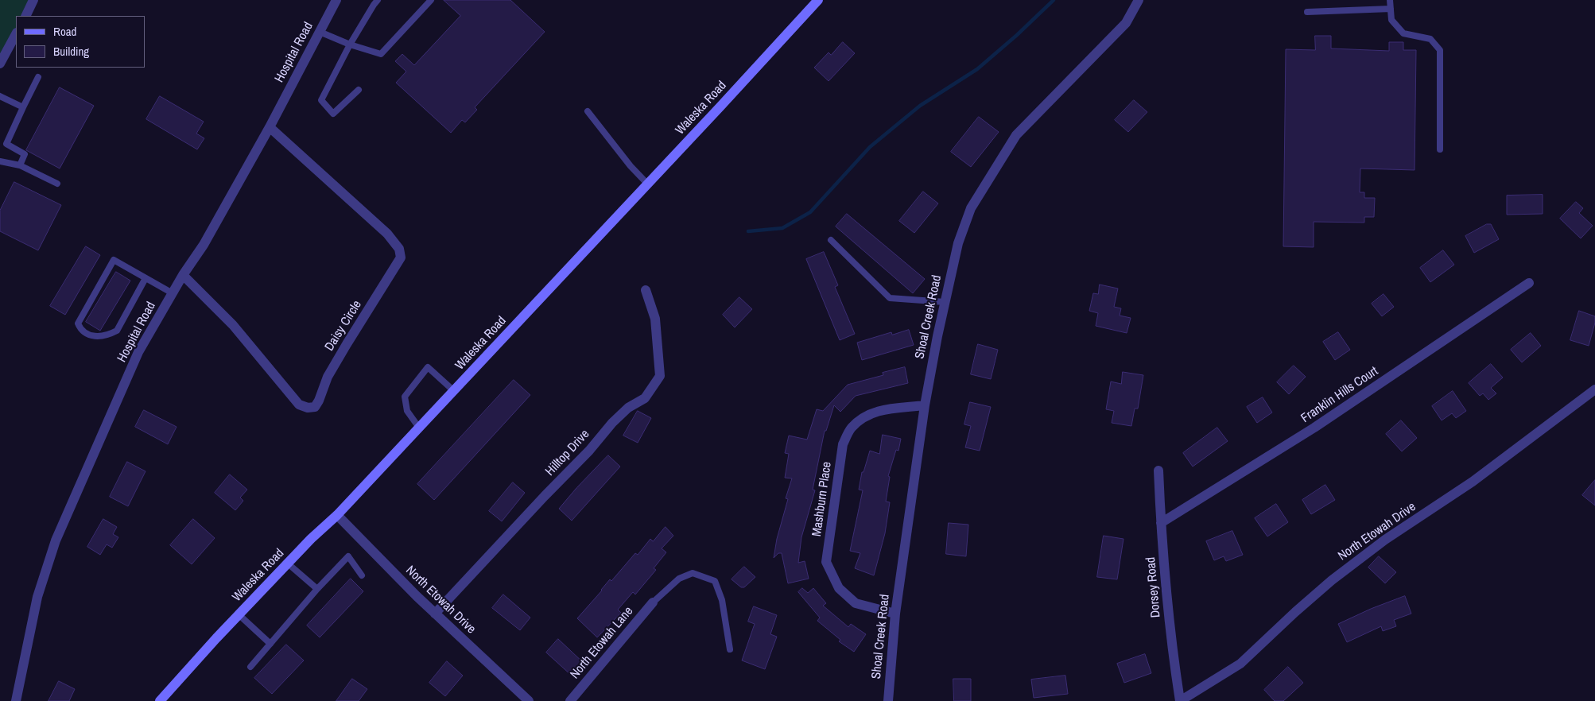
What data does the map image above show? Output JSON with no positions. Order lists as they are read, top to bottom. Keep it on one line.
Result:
{"streets":{"main road":["Waleska Road"],"street":["Hospital Road","Shoal Creek Road","Daisy Circle","Franklin Hills Court","Hilltop Drive","Mashburn Place","North Etowah Drive","Dorsey Road","North Etowah Lane"]},"crossings":[["Hospital Road","Daisy Circle"],["Waleska Road","North Etowah Drive"],["Shoal Creek Road","Mashburn Place"],["Franklin Hills Court","Dorsey Road"],["Hilltop Drive","North Etowah Drive"],["North Etowah Drive","Dorsey Road"]],"legend":["Road","Building"]}
